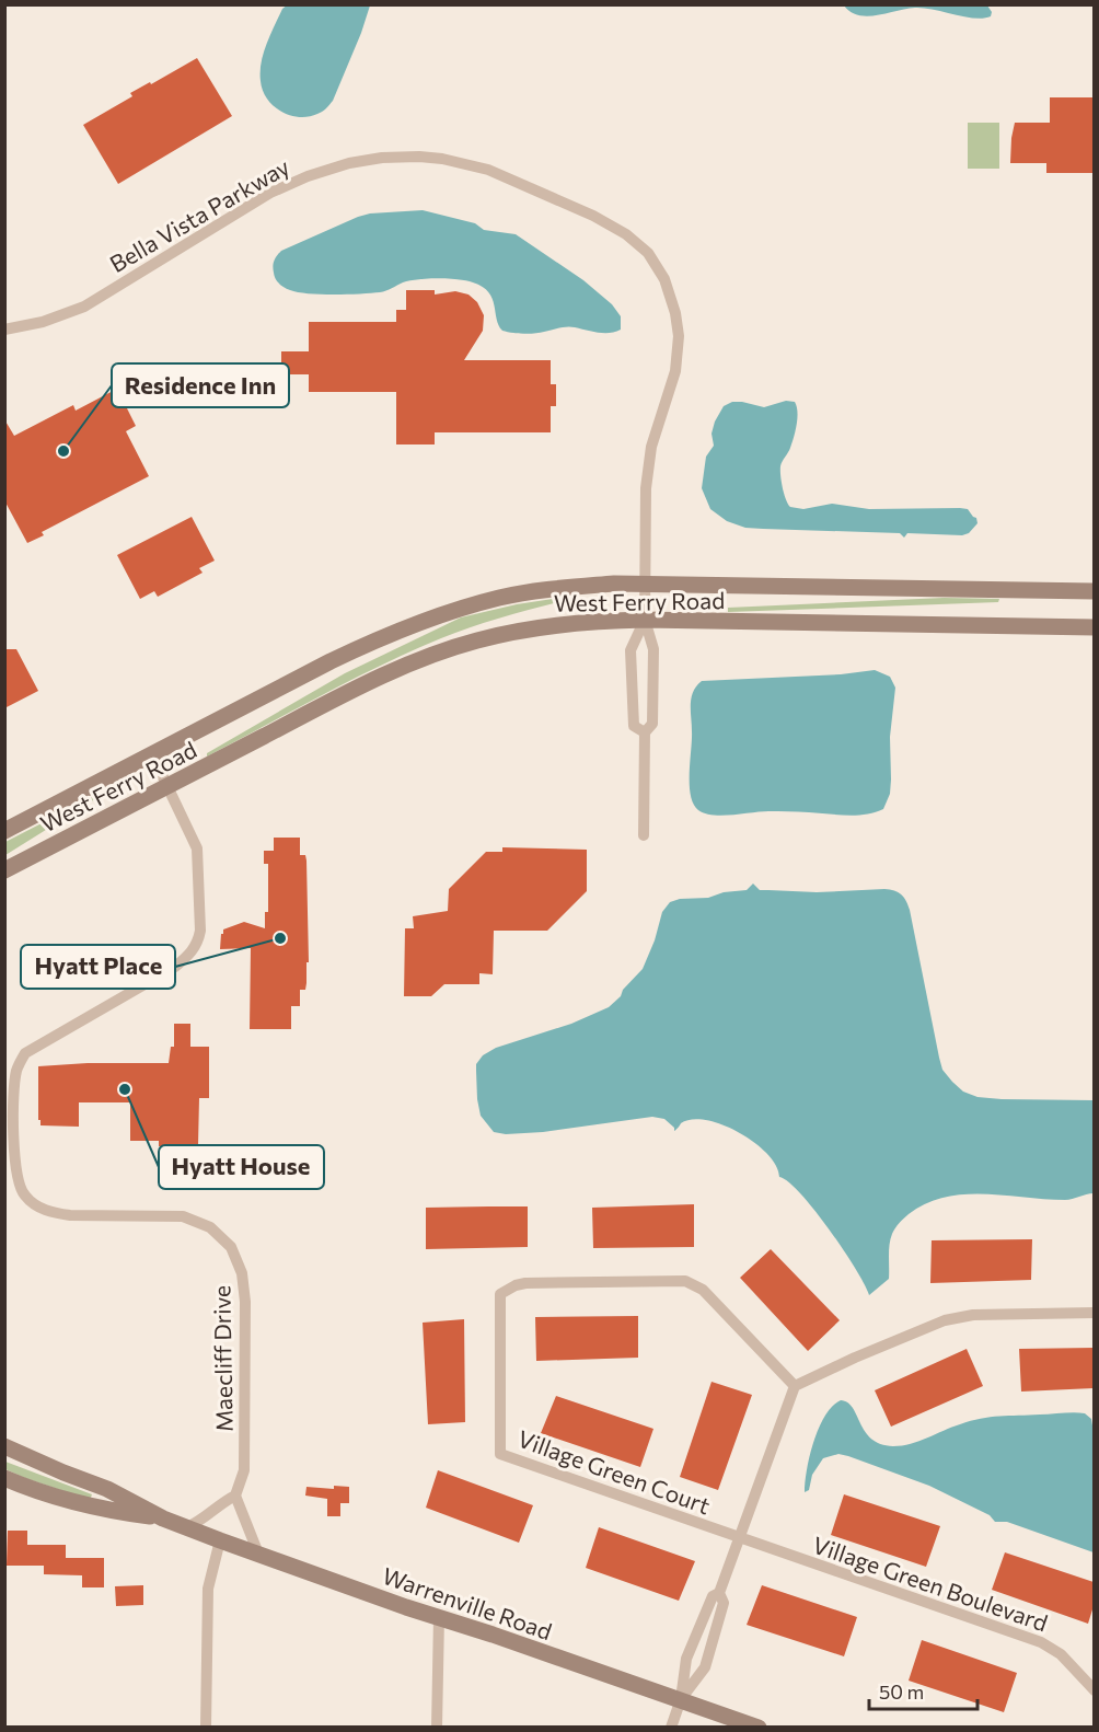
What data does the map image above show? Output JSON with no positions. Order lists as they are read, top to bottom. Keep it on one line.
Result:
{"streets":{"main road":["West Ferry Road","Warrenville Road"],"street":["Bella Vista Parkway","Maecliff Drive","Village Green Court","Village Green Boulevard"]},"crossings":[["Bella Vista Parkway","West Ferry Road"],["West Ferry Road","Maecliff Drive"],["Village Green Court","Village Green Boulevard"]],"places":["Residence Inn","Hyatt Place","Hyatt House"],"scale_bar":"50 m"}
